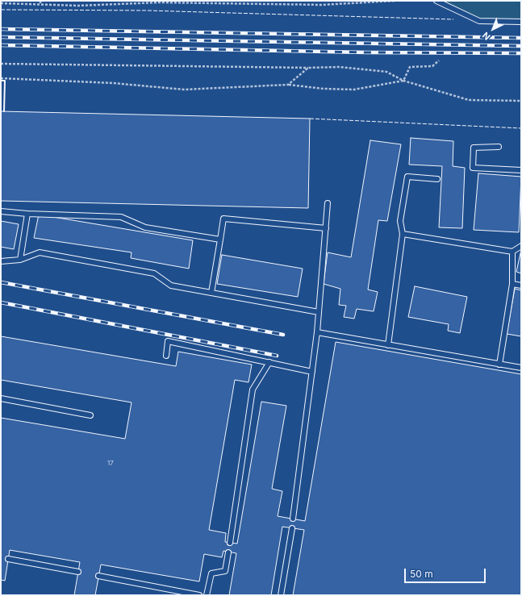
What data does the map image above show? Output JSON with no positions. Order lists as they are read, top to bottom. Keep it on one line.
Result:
{"house_numbers":["17"],"scale_bar":"50 m","north":"bottom left"}
